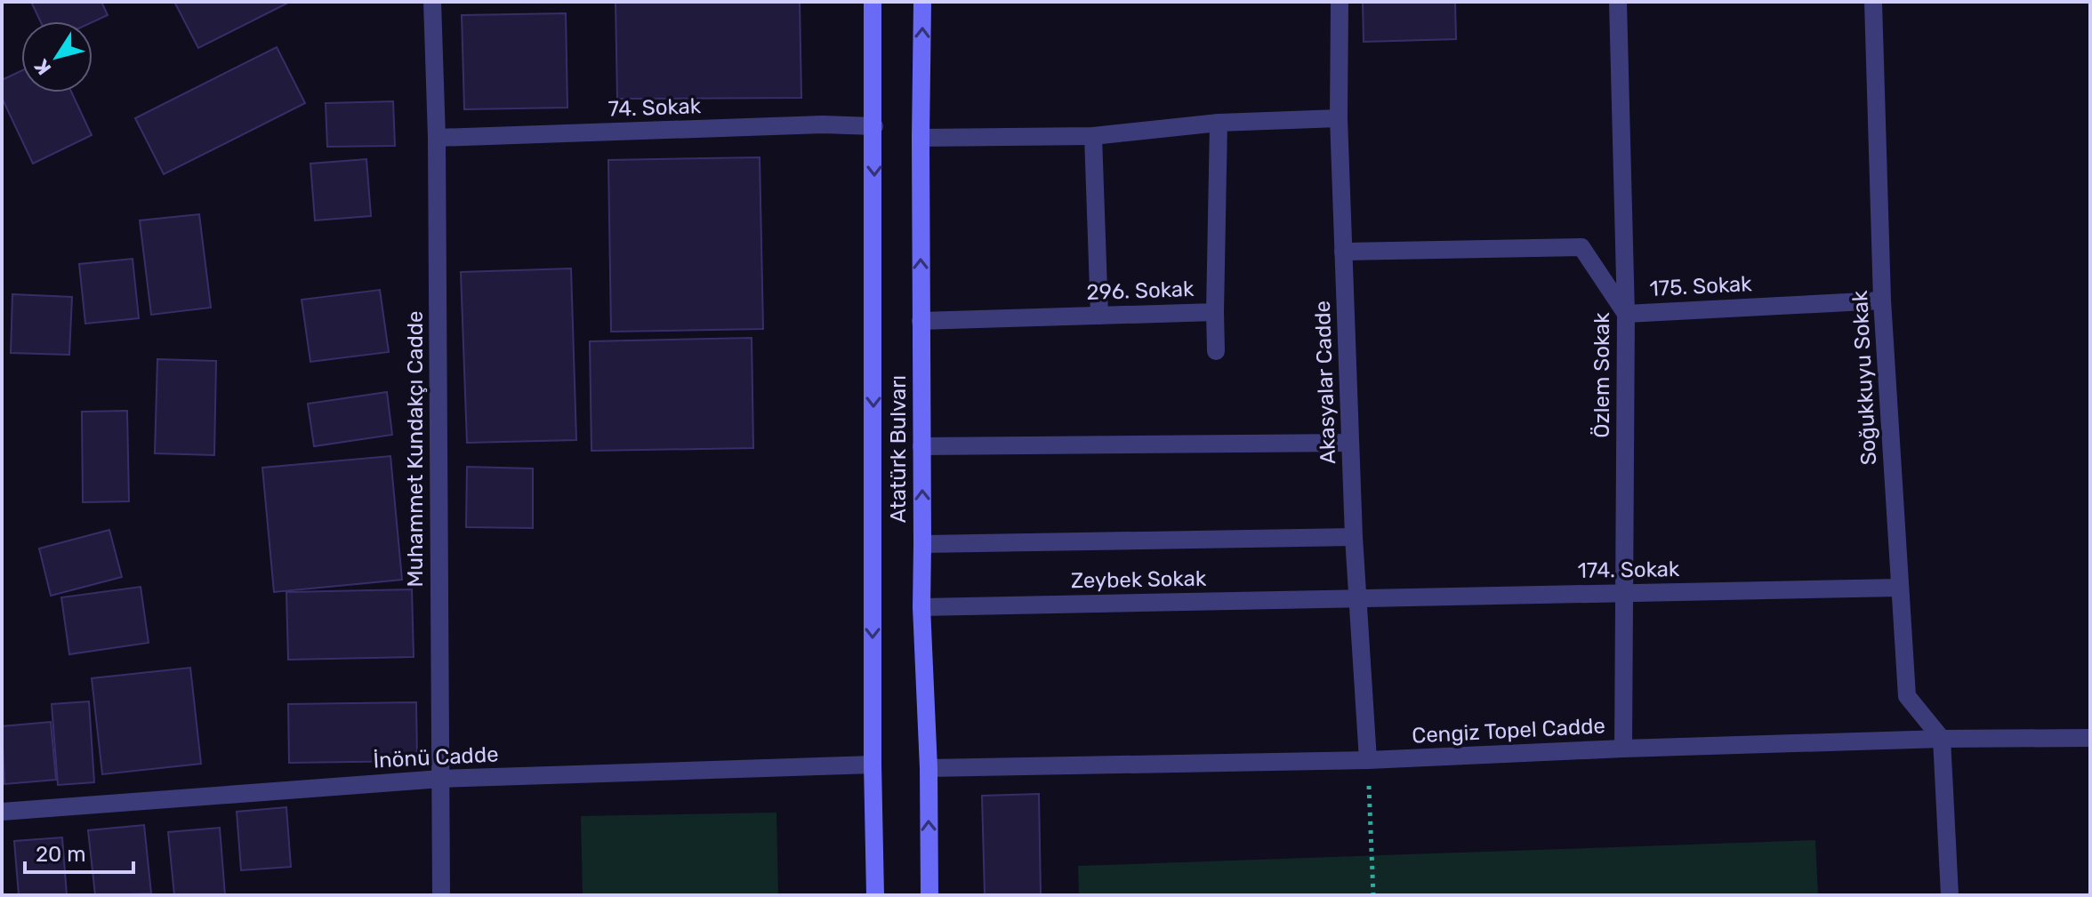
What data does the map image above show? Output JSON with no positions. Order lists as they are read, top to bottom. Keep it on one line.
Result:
{"streets":{"main road":["Atatürk Bulvarı"],"street":["74. Sokak","175. Sokak","296. Sokak","Özlem Sokak","Soğukkuyu Sokak","Akasyalar Cadde","Muhammet Kundakçı Cadde","174. Sokak","Zeybek Sokak","Cengiz Topel Cadde","İnönü Cadde"]},"crossings":[["74. Sokak","Muhammet Kundakçı Cadde"],["74. Sokak","Atatürk Bulvarı"],["175. Sokak","Özlem Sokak"],["175. Sokak","Soğukkuyu Sokak"],["175. Sokak","Akasyalar Cadde"],["296. Sokak","Atatürk Bulvarı"],["Özlem Sokak","174. Sokak"],["Özlem Sokak","Cengiz Topel Cadde"],["Soğukkuyu Sokak","174. Sokak"],["Soğukkuyu Sokak","Cengiz Topel Cadde"],["Akasyalar Cadde","174. Sokak"],["Akasyalar Cadde","Zeybek Sokak"],["Akasyalar Cadde","Cengiz Topel Cadde"],["Muhammet Kundakçı Cadde","İnönü Cadde"],["Atatürk Bulvarı","Zeybek Sokak"],["Atatürk Bulvarı","Cengiz Topel Cadde"],["Atatürk Bulvarı","İnönü Cadde"],["174. Sokak","Zeybek Sokak"]],"scale_bar":"20 m","north":"bottom left"}
